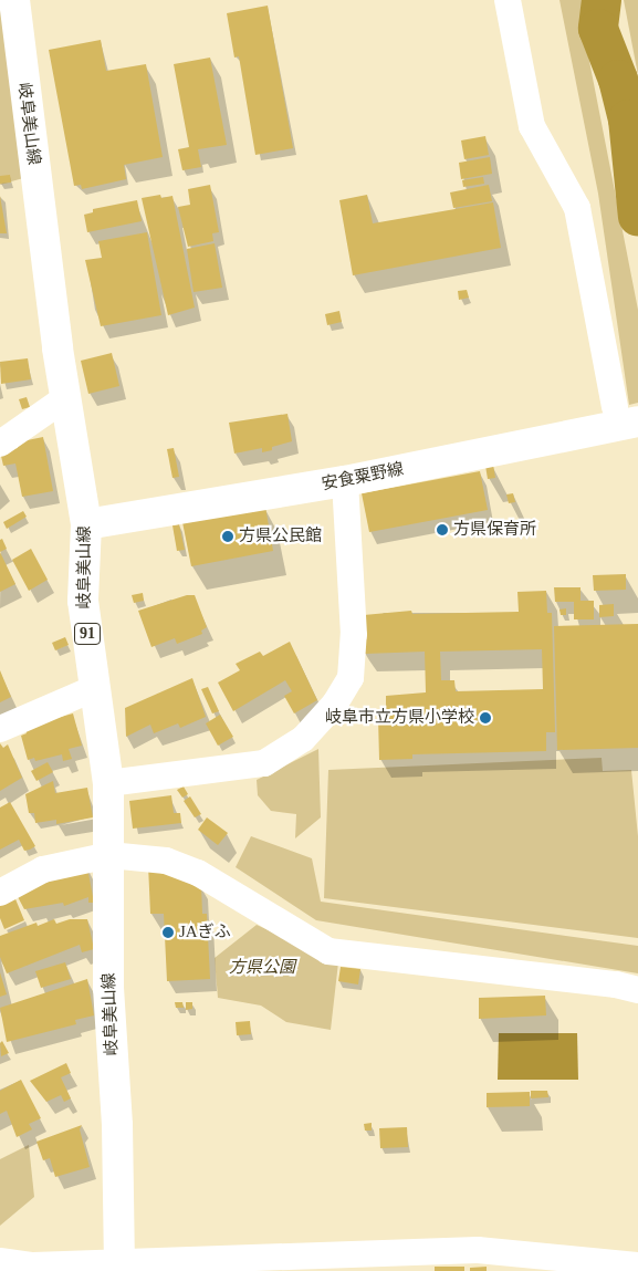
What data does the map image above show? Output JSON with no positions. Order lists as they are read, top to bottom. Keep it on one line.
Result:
{"streets":{"main road":["岐阜美山線","安食粟野線","91"]},"crossings":[["岐阜美山線","安食粟野線"]],"parks":["方県公園"],"places":["方県保育所","方県公民館","岐阜市立方県小学校","JAぎふ"]}
